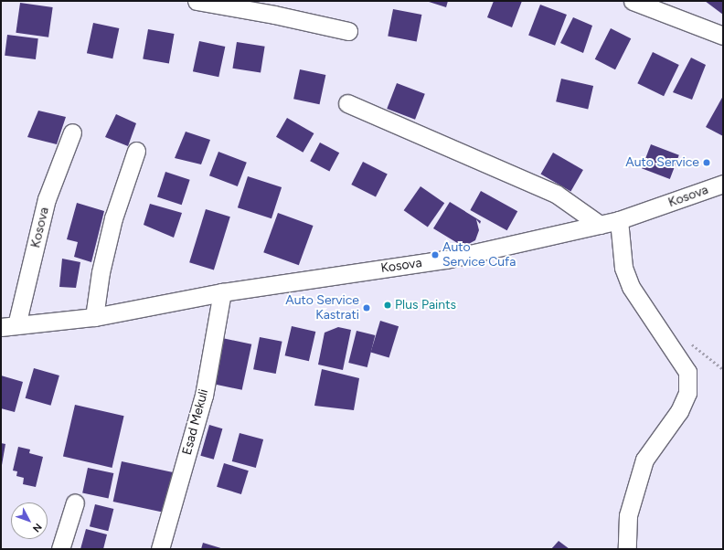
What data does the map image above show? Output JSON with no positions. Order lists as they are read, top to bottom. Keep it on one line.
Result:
{"streets":{"street":["Kosova","Esad Mekuli"]},"crossings":[["Kosova","Esad Mekuli"]],"places":["Auto Service","Auto Service Cufa","Plus Paints","Auto Service Kastrati"],"north":"bottom right"}
